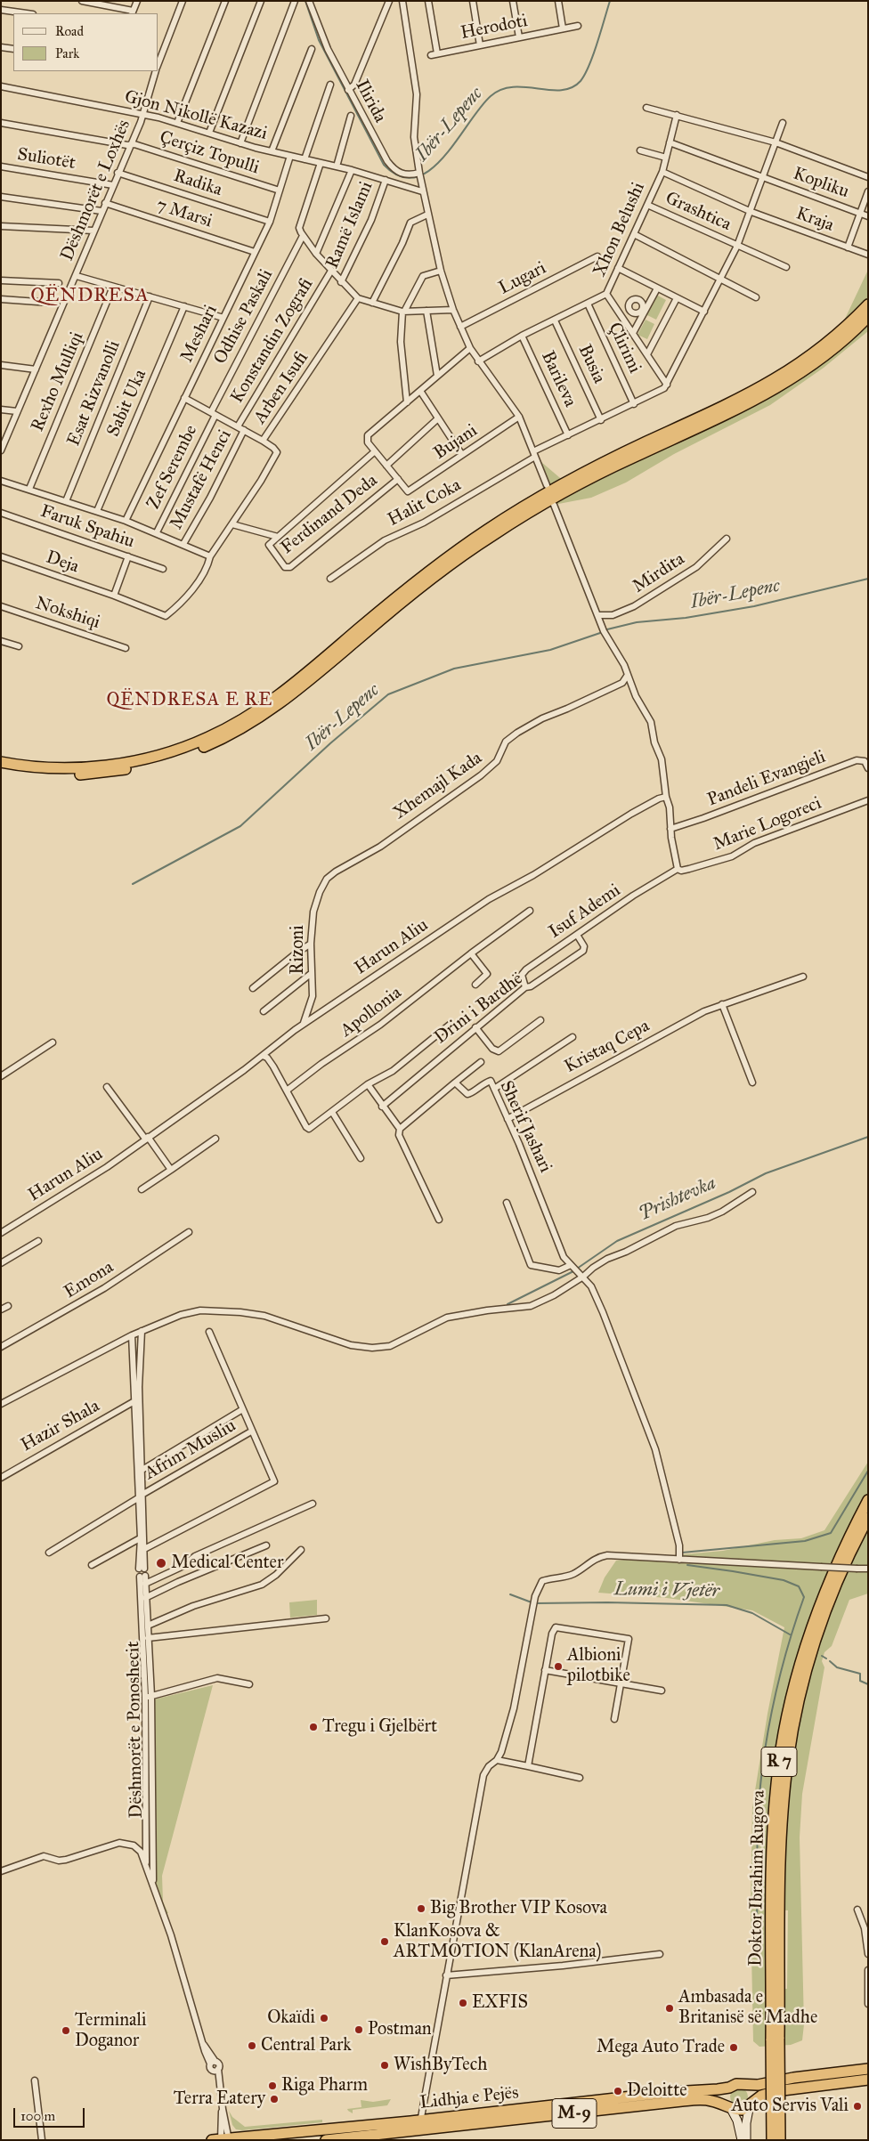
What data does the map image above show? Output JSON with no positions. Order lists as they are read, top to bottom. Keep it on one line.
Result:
{"streets":{"highway":["R 7","Doktor Ibrahim Rugova","Lidhja e Pejës","M-9"],"street":["Herodoti","Ilirida","Gjon Nikollë Kazazi","Çerçiz Topulli","Suliotët","Radika","Kopliku","Dëshmorët e Loxhës","Grashtica","7 Marsi","Kraja","Ramë Islami","Xhon Belushi","Lugari","Odhise Paskali","Meshari","Konstandin Zografi","Çlirimi","Busia","Barileva","Rexho Mulliqi","Arben Isufi","Esat Rizvanolli","Sabit Uka","Bujani","Zef Serembe","Mustafë Henci","Halit Coka","Ferdinand Deda","Faruk Spahiu","Deja","Mirdita","Nokshiqi","Pandeli Evangjeli","Xhemajl Kada","Marie Logoreci","Isuf Ademi","Harun Aliu","Rizoni","Drini i Bardhë","Apollonia","Kristaq Cepa","Sherif Jashari","Emona","Hazir Shala","Afrim Musliu","Dëshmorët e Ponoshecit"]},"crossings":[["Gjon Nikollë Kazazi","Dëshmorët e Loxhës"],["Gjon Nikollë Kazazi","Ramë Islami"],["Gjon Nikollë Kazazi","Meshari"],["Çerçiz Topulli","Dëshmorët e Loxhës"],["Çerçiz Topulli","Meshari"],["Suliotët","Dëshmorët e Loxhës"],["Radika","Dëshmorët e Loxhës"],["Radika","Meshari"],["Kopliku","Xhon Belushi"],["Dëshmorët e Loxhës","7 Marsi"],["Grashtica","Xhon Belushi"],["7 Marsi","Meshari"],["Kraja","Xhon Belushi"],["Xhon Belushi","Çlirimi"],["Xhon Belushi","Busia"],["Xhon Belushi","Barileva"],["Odhise Paskali","Arben Isufi"],["Odhise Paskali","Zef Serembe"],["Meshari","Arben Isufi"],["Konstandin Zografi","Arben Isufi"],["Çlirimi","Halit Coka"],["Busia","Halit Coka"],["Barileva","Halit Coka"],["Arben Isufi","Zef Serembe"],["Arben Isufi","Mustafë Henci"],["Bujani","Ferdinand Deda"],["Xhemajl Kada","Rizoni"],["Marie Logoreci","Isuf Ademi"],["Isuf Ademi","Drini i Bardhë"],["Harun Aliu","Rizoni"],["Kristaq Cepa","Sherif Jashari"],["Hazir Shala","Dëshmorët e Ponoshecit"],["Afrim Musliu","Dëshmorët e Ponoshecit"],["Dëshmorët e Ponoshecit","Lidhja e Pejës"]],"districts":["QËNDRESA","QËNDRESA E RE"],"water":["Ibër-Lepenc","Prishtevka","Lumi i Vjetër"],"places":["Medical Center","Albioni pilotbike","Tregu i Gjelbërt","Big Brother VIP Kosova","KlanKosova & ARTMOTION (KlanArena)","EXFIS","Ambasada e Britanisë së Madhe","Okaïdi","Postman","Terminali Doganor","Central Park","Mega Auto Trade","WishByTech","Riga Pharm","Deloitte","Terra Eatery","Auto Servis Vali"],"legend":["Road","Park"],"scale_bar":"100 m"}
